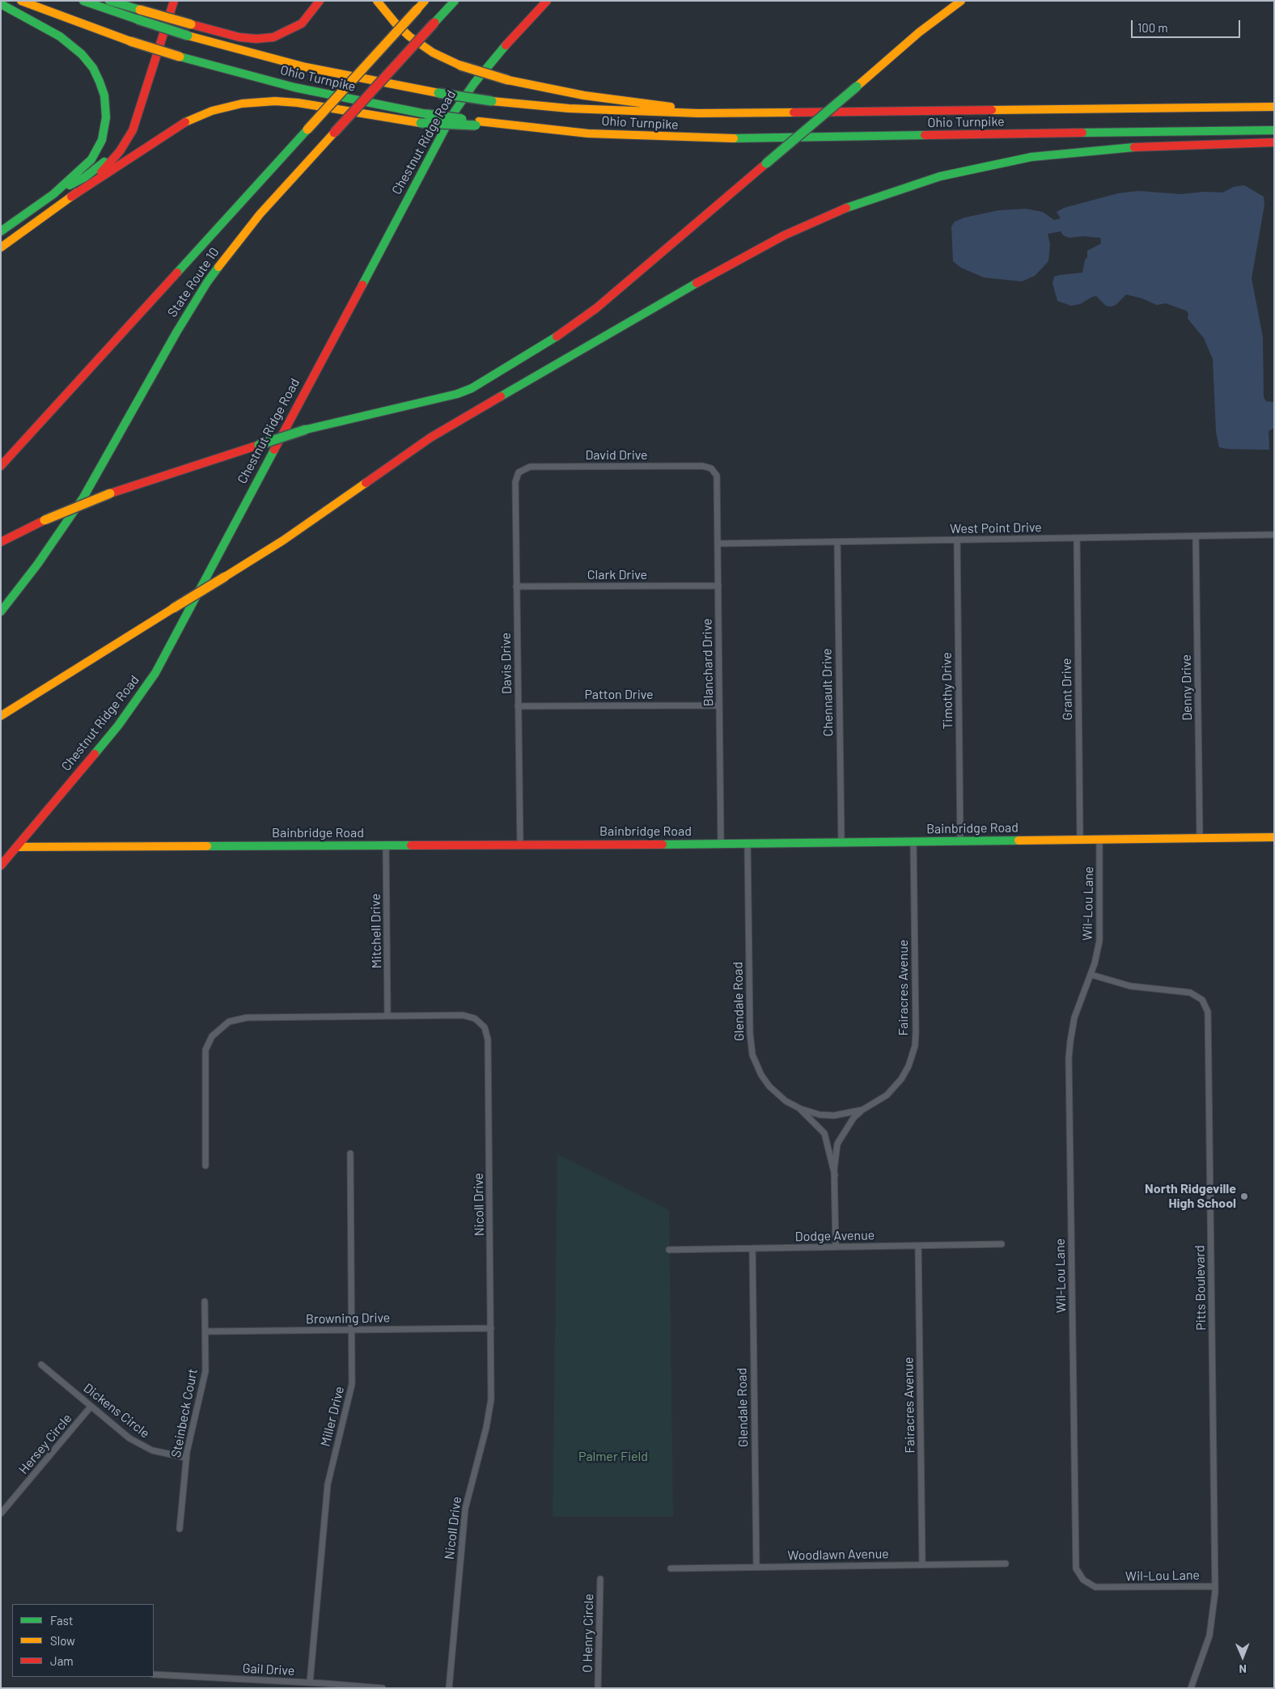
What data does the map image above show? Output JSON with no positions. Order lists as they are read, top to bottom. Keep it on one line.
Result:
{"streets":{"main road":["Ohio Turnpike","Chestnut Ridge Road","State Route 10","Bainbridge Road"],"street":["David Drive","West Point Drive","Clark Drive","Blanchard Drive","Davis Drive","Denny Drive","Grant Drive","Timothy Drive","Chennault Drive","Patton Drive","Wil-Lou Lane","Mitchell Drive","Fairacres Avenue","Glendale Road","Nicoll Drive","Dodge Avenue","Pitts Boulevard","Browning Drive","Dickens Circle","Steinbeck Court","Miller Drive","Hersey Circle","Woodlawn Avenue","O Henry Circle","Gail Drive"]},"crossings":[["Chestnut Ridge Road","Bainbridge Road"],["David Drive","Blanchard Drive"],["David Drive","Davis Drive"],["West Point Drive","Blanchard Drive"],["West Point Drive","Denny Drive"],["West Point Drive","Grant Drive"],["West Point Drive","Timothy Drive"],["West Point Drive","Chennault Drive"],["Clark Drive","Blanchard Drive"],["Clark Drive","Davis Drive"],["Blanchard Drive","Patton Drive"],["Blanchard Drive","Bainbridge Road"],["Davis Drive","Patton Drive"],["Davis Drive","Bainbridge Road"],["Denny Drive","Bainbridge Road"],["Grant Drive","Bainbridge Road"],["Timothy Drive","Bainbridge Road"],["Chennault Drive","Bainbridge Road"],["Bainbridge Road","Wil-Lou Lane"],["Bainbridge Road","Mitchell Drive"],["Bainbridge Road","Fairacres Avenue"],["Bainbridge Road","Glendale Road"],["Wil-Lou Lane","Pitts Boulevard"],["Mitchell Drive","Nicoll Drive"],["Fairacres Avenue","Glendale Road"],["Fairacres Avenue","Dodge Avenue"],["Fairacres Avenue","Woodlawn Avenue"],["Glendale Road","Dodge Avenue"],["Glendale Road","Woodlawn Avenue"],["Nicoll Drive","Browning Drive"],["Browning Drive","Steinbeck Court"],["Browning Drive","Miller Drive"],["Dickens Circle","Steinbeck Court"],["Dickens Circle","Hersey Circle"],["Miller Drive","Gail Drive"]],"parks":["Palmer Field"],"places":["North Ridgeville High School"],"legend":["Fast","Slow","Jam"],"scale_bar":"100 m","north":"bottom"}
